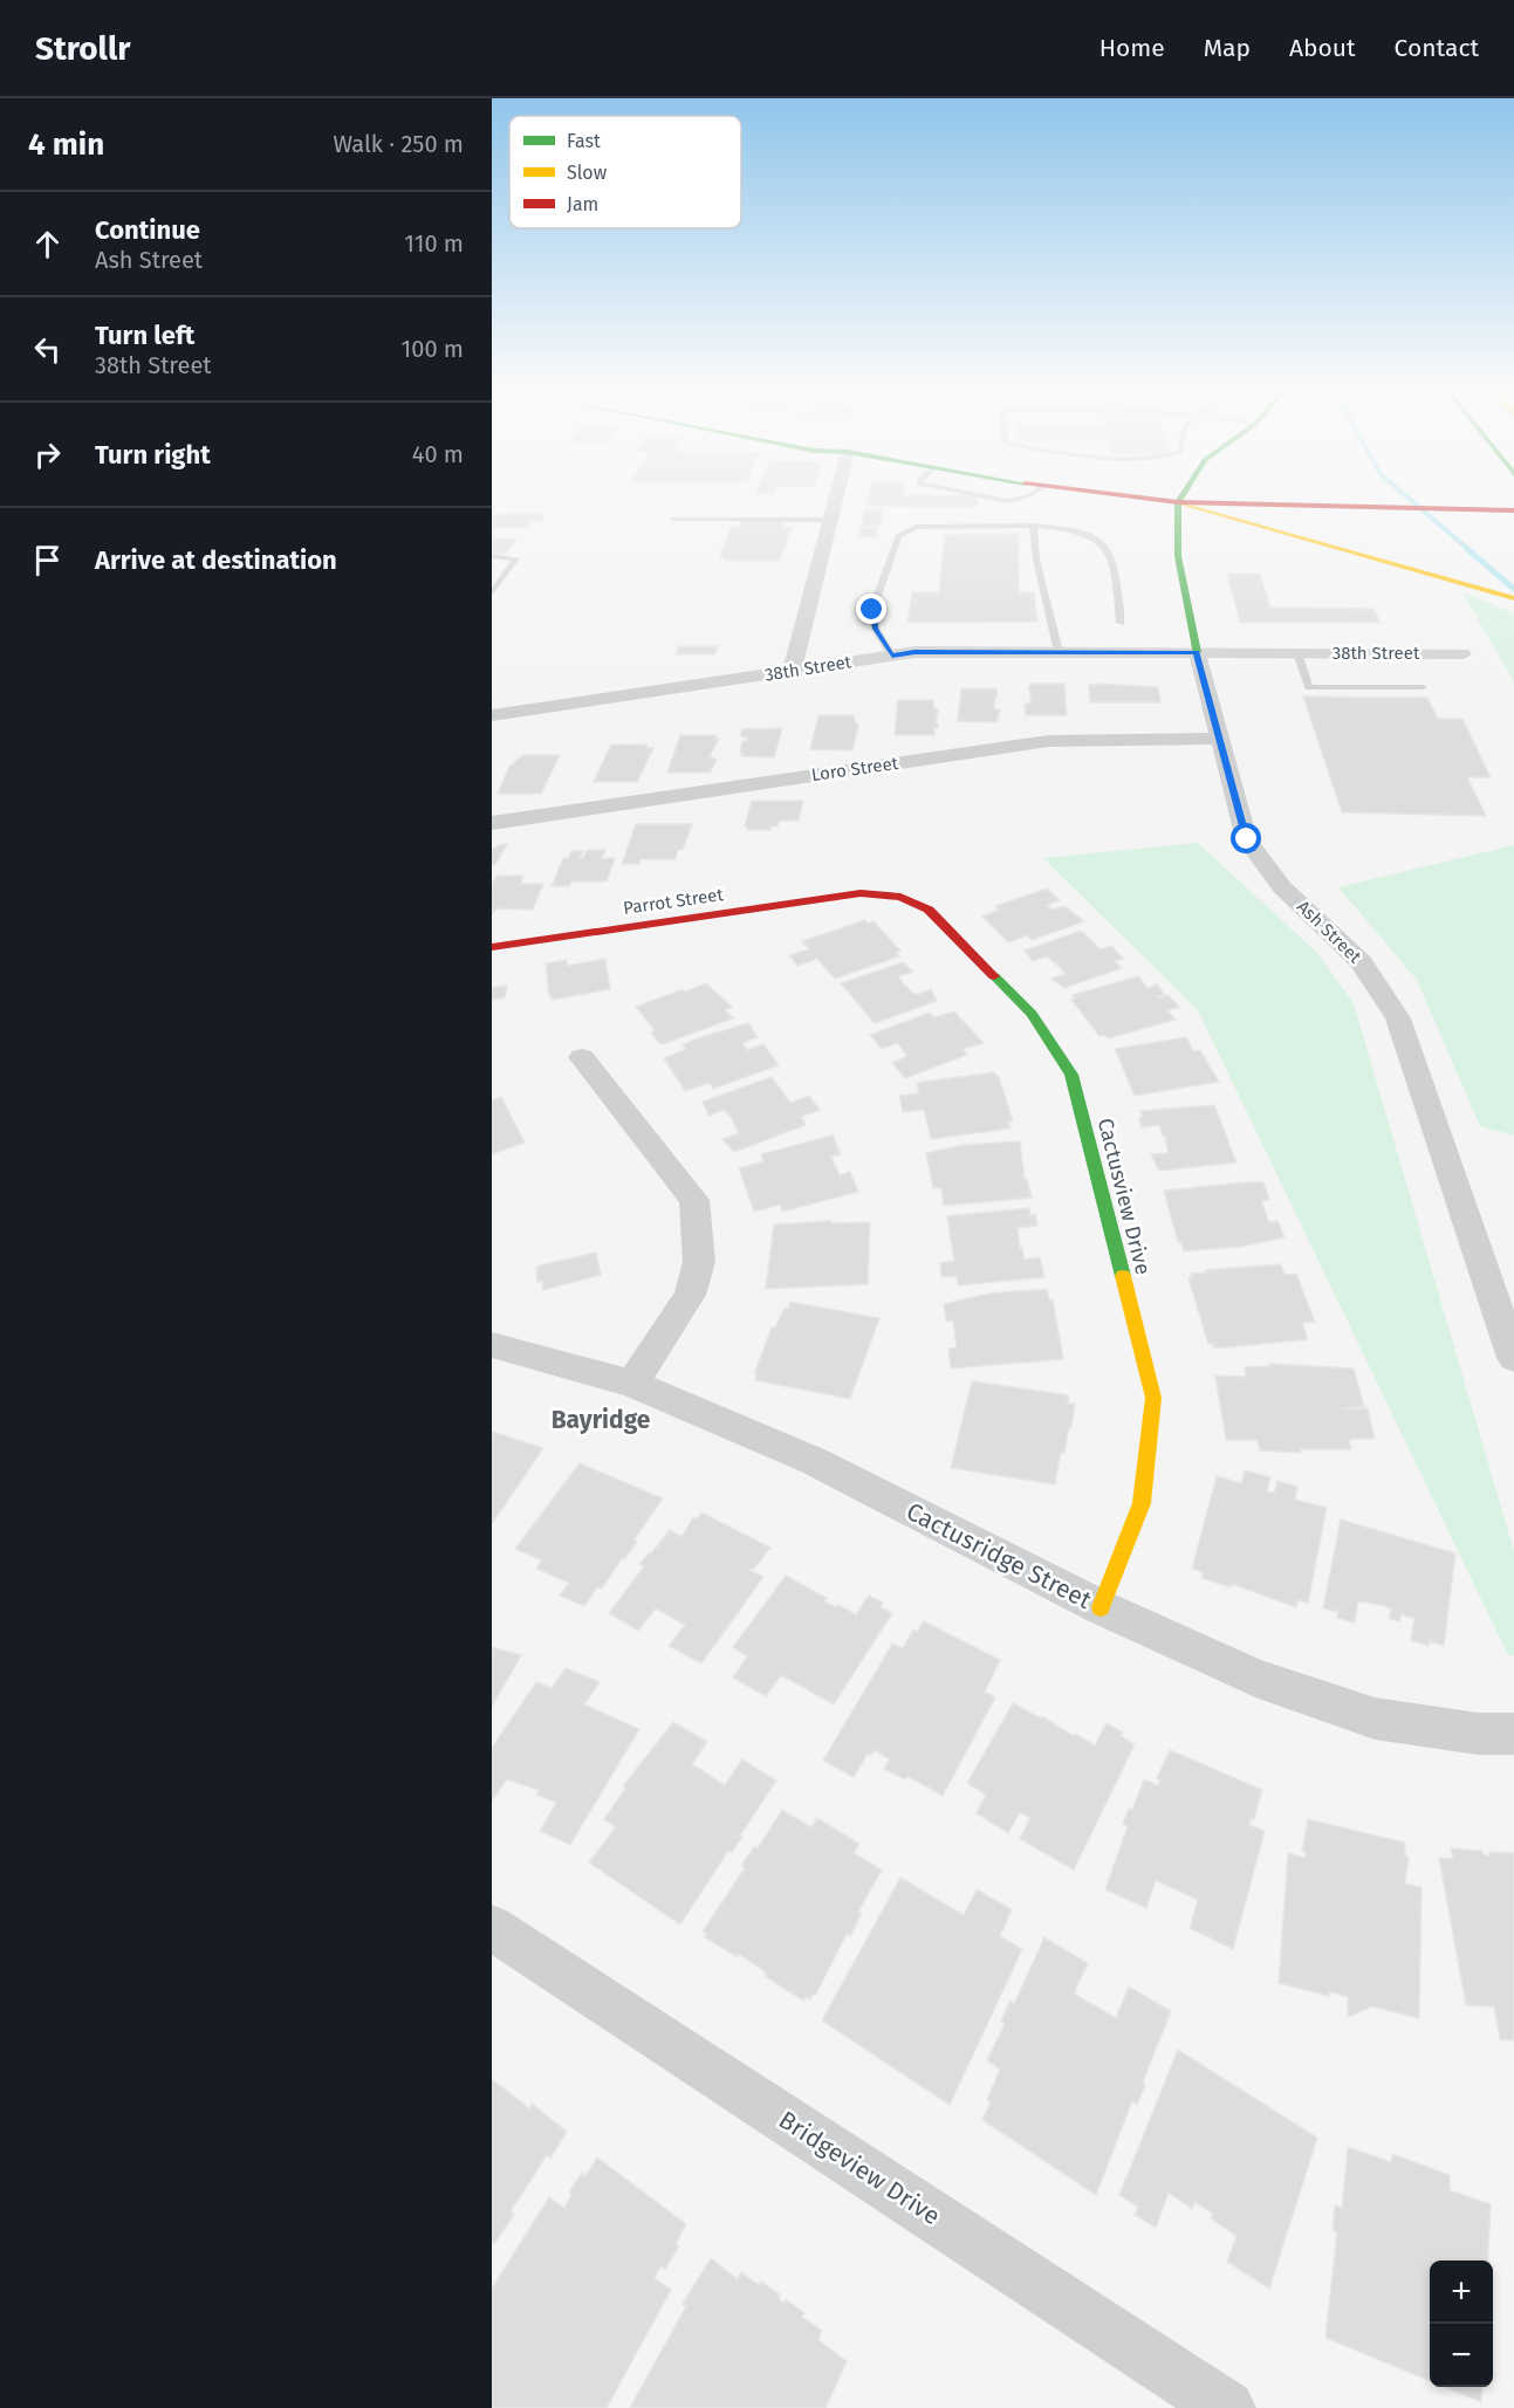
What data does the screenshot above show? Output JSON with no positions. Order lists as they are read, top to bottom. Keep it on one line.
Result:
{"streets":{"main road":["Parrot Street","Ash Street","Cactusview Drive"],"street":["38th Street","Loro Street","Cactusridge Street","Bridgeview Drive"]},"crossings":[["38th Street","Ash Street"],["Loro Street","Ash Street"],["Parrot Street","Cactusview Drive"],["Cactusview Drive","Cactusridge Street"]],"districts":["Bayridge"],"legend":["Fast","Slow","Jam"],"page":{"header":"Strollr","nav":["Home","Map","About","Contact"],"heading":["4 min","Walk · 250 m"],"list":[["Continue","Ash Street","110 m"],["Turn left","38th Street","100 m"],["Turn right","40 m"],"Arrive at destination"],"map_buttons":["+","−"]}}
